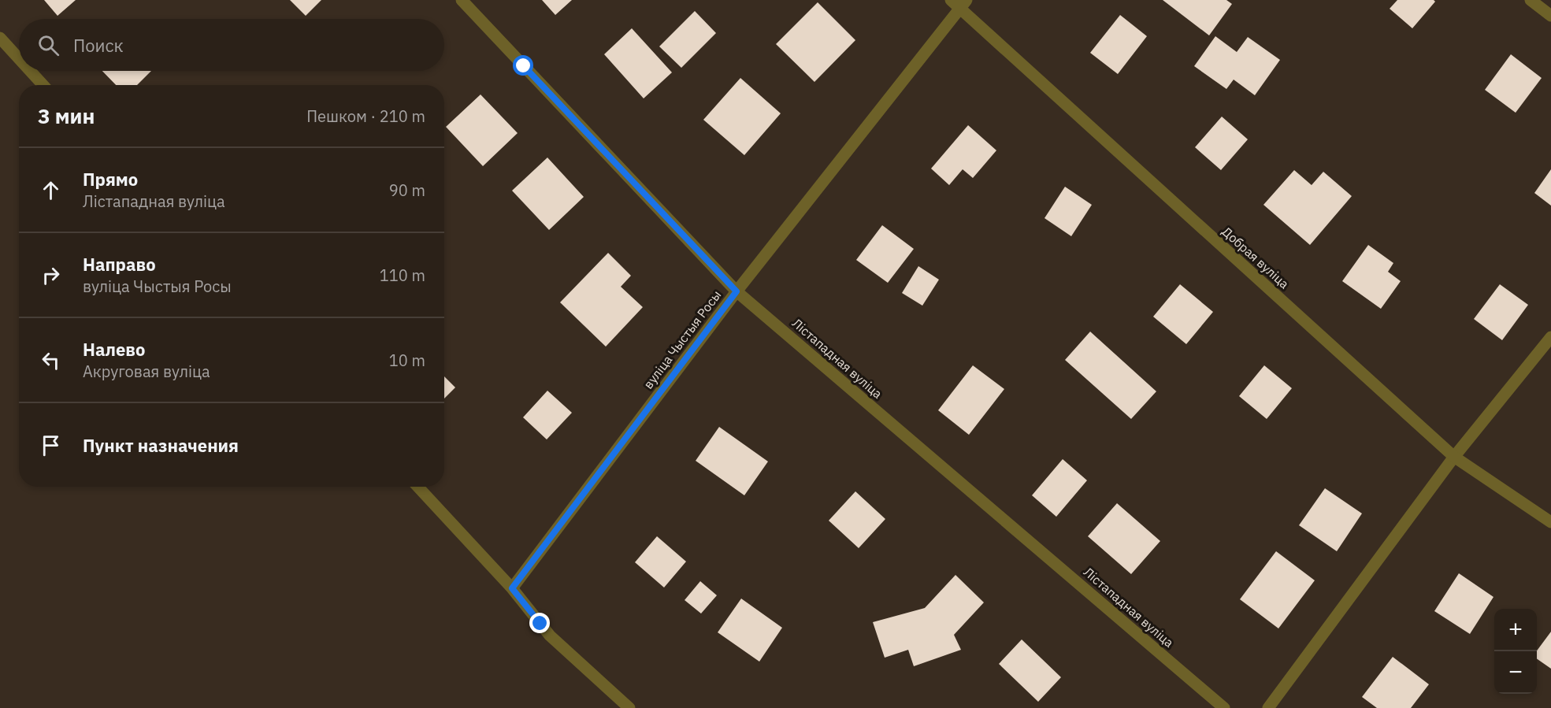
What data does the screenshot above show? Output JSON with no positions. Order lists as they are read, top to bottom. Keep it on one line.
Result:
{"streets":{"street":["Добрая вуліца","вуліца Чыстыя Росы","Лістападная вуліца"]},"crossings":[["Добрая вуліца","вуліца Чыстыя Росы"],["вуліца Чыстыя Росы","Лістападная вуліца"]],"page":{"search":"Поиск","heading":["3 мин","Пешком · 210 m"],"list":[["Прямо","Лістападная вуліца","90 m"],["Направо","вуліца Чыстыя Росы","110 m"],["Налево","Акруговая вуліца","10 m"],"Пункт назначения"],"map_buttons":["+","−"]}}
